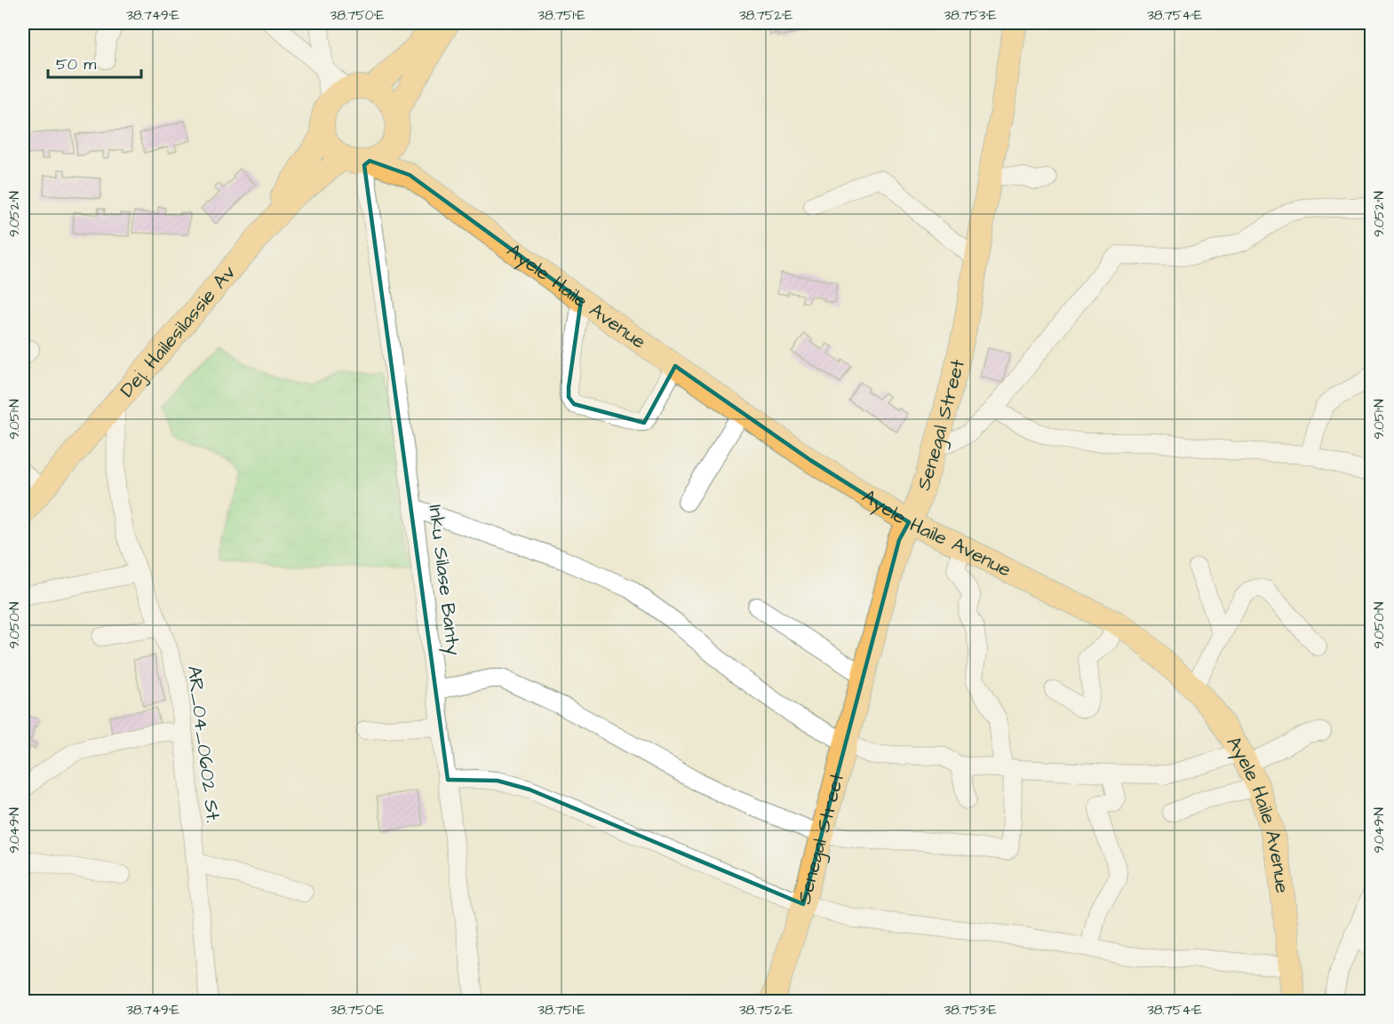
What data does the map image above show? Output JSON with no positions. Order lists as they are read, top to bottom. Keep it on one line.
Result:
{"streets":{"main road":["Ayele Haile Avenue","Dej. Hailesilassie Av","Senegal Street"],"street":["Inku Silase Banty","AR_04_0602 St."]},"crossings":[["Ayele Haile Avenue","Dej. Hailesilassie Av"],["Ayele Haile Avenue","Senegal Street"],["Ayele Haile Avenue","Inku Silase Banty"],["Dej. Hailesilassie Av","Inku Silase Banty"],["Dej. Hailesilassie Av","AR_04_0602 St."]],"scale_bar":"50 m","coordinates":["38.749°E","38.750°E","38.751°E","38.752°E","38.753°E","38.754°E","9.052°N","9.051°N","9.050°N","9.049°N"]}
